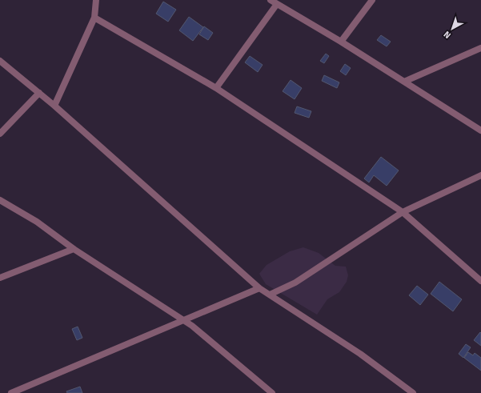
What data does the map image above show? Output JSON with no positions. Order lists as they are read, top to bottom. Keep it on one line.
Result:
{"north":"bottom left"}
